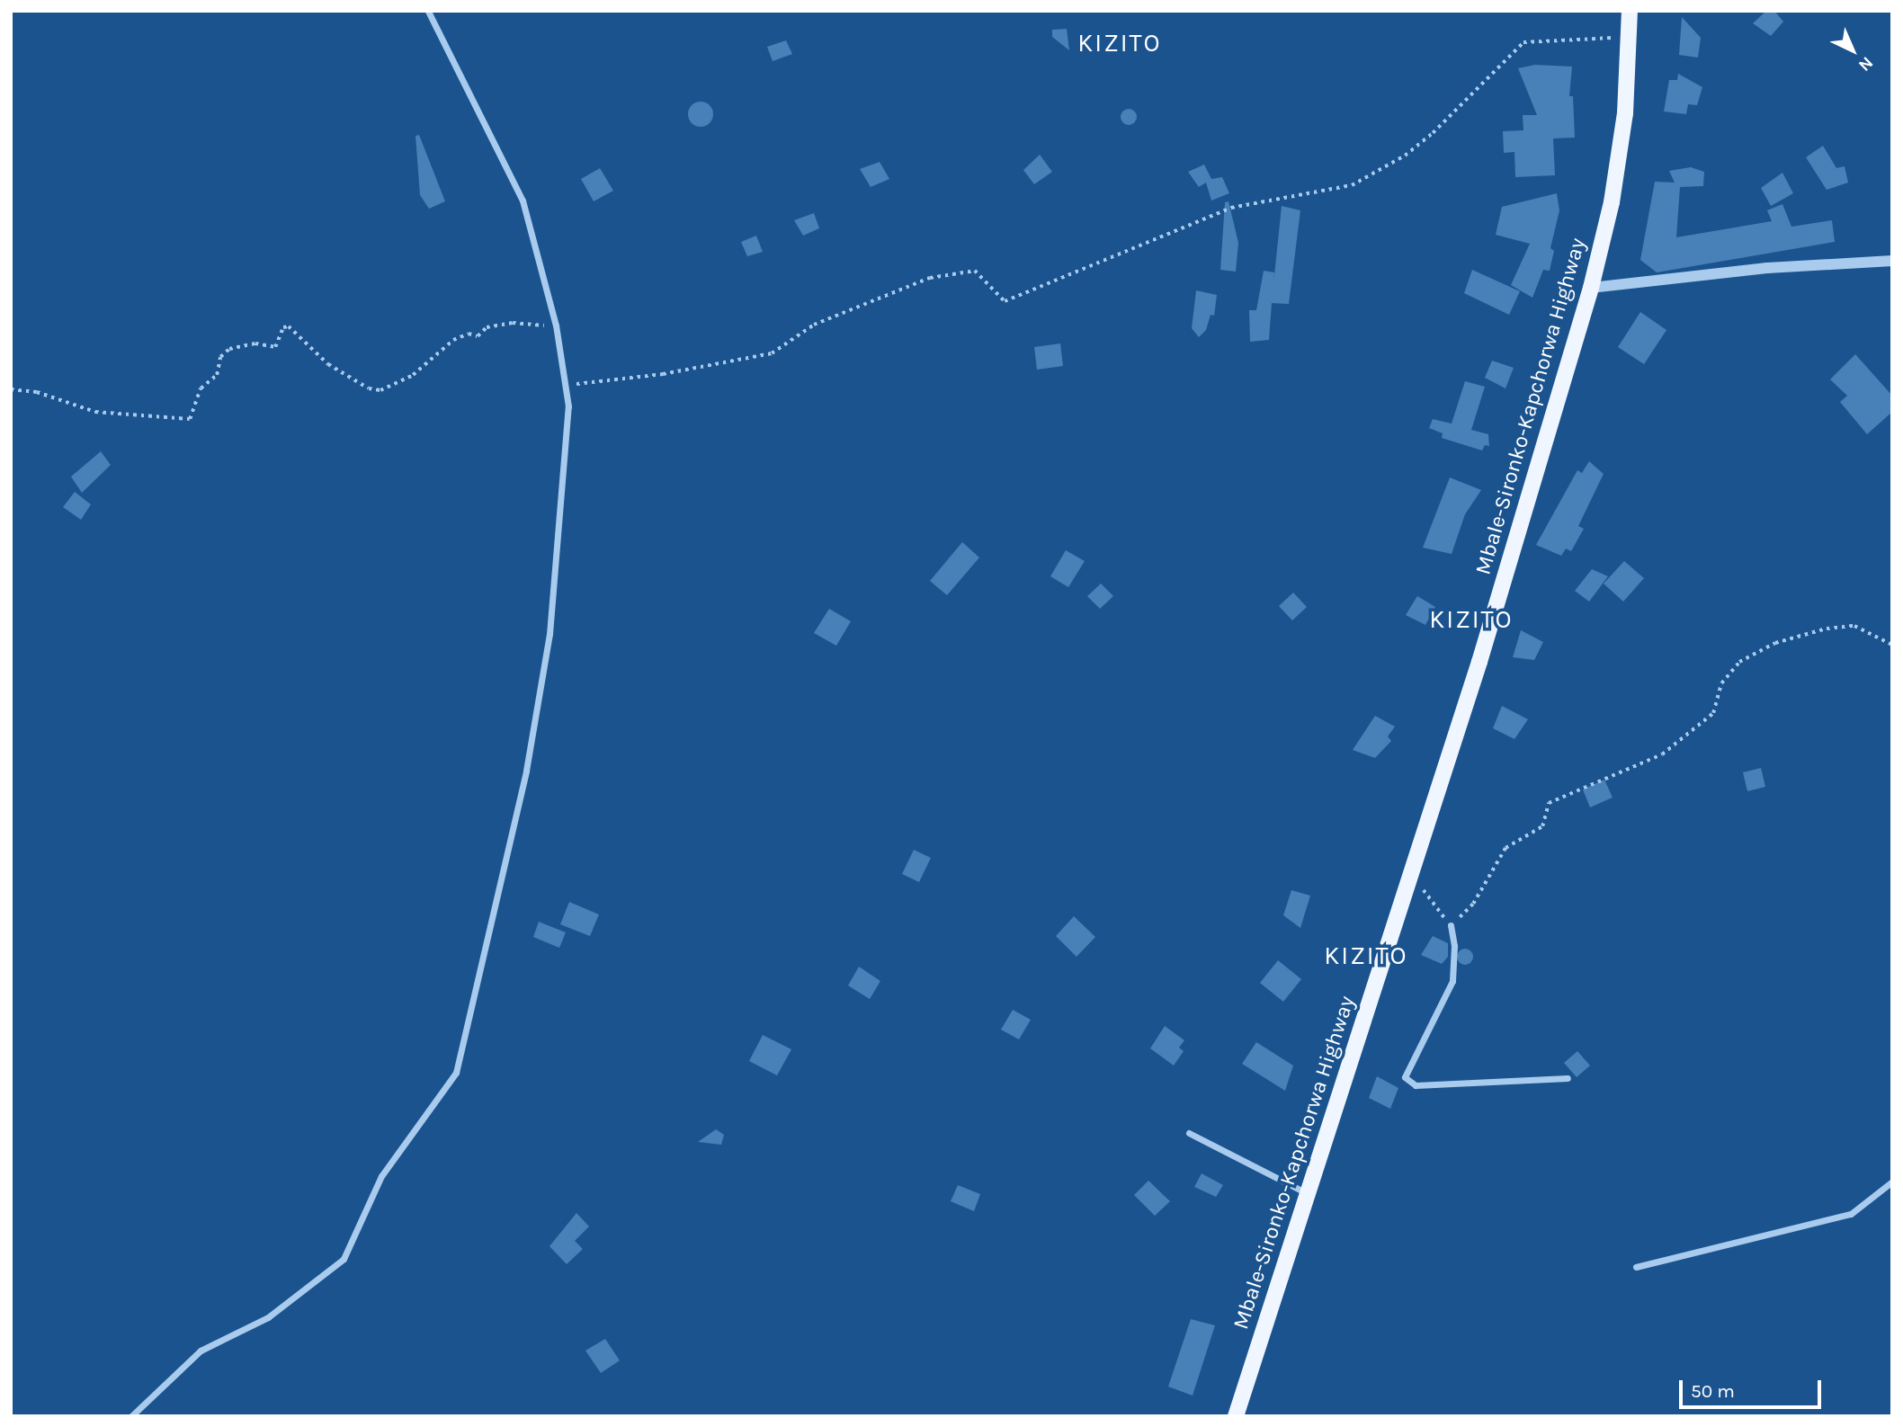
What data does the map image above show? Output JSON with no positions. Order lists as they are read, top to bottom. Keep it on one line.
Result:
{"streets":{"main road":["Mbale-Sironko-Kapchorwa Highway"]},"districts":["KIZITO","KIZITO","KIZITO"],"scale_bar":"50 m","north":"bottom right"}
